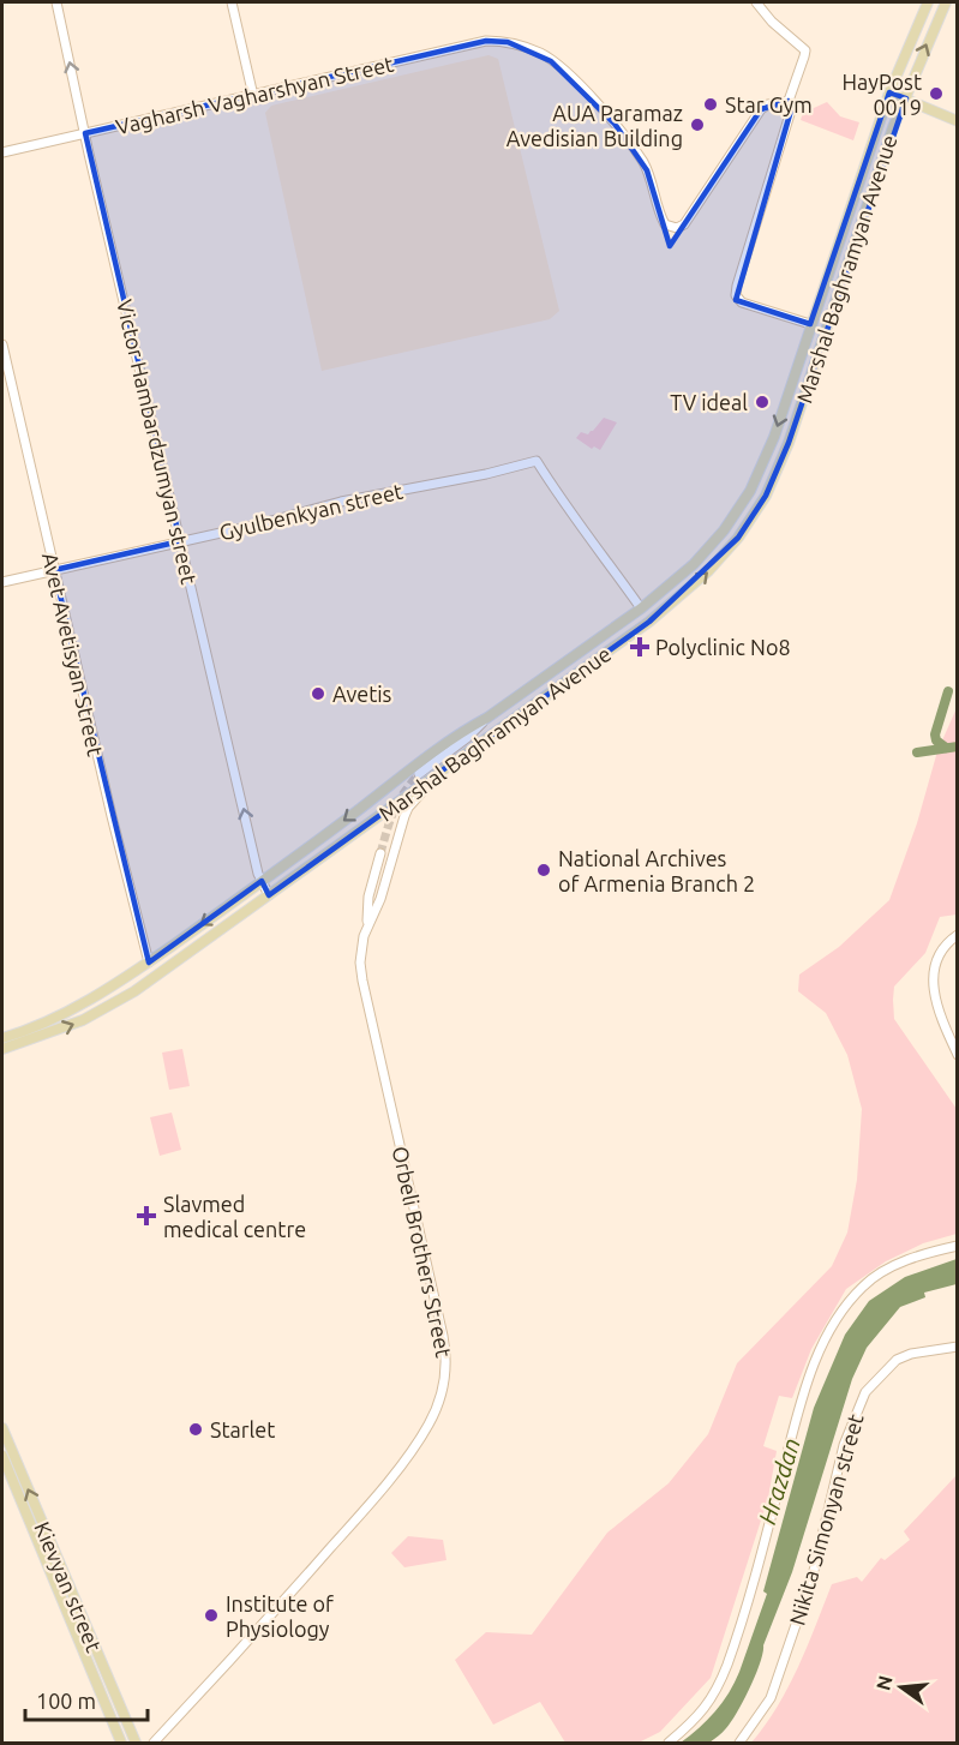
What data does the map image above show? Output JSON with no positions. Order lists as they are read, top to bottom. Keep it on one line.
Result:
{"streets":{"main road":["Marshal Baghramyan Avenue","Kievyan street"],"street":["Vagharsh Vagharshyan Street","Victor Hambardzumyan street","Gyulbenkyan street","Avet Avetisyan Street","Orbeli Brothers Street","Nikita Simonyan street"]},"crossings":[["Vagharsh Vagharshyan Street","Victor Hambardzumyan street"],["Marshal Baghramyan Avenue","Victor Hambardzumyan street"],["Marshal Baghramyan Avenue","Gyulbenkyan street"],["Marshal Baghramyan Avenue","Avet Avetisyan Street"],["Marshal Baghramyan Avenue","Orbeli Brothers Street"],["Victor Hambardzumyan street","Gyulbenkyan street"],["Gyulbenkyan street","Avet Avetisyan Street"]],"one_way":["Victor Hambardzumyan street"],"water":["Hrazdan"],"places":{"other":["HayPost 0019","Star Gym","AUA Paramaz Avedisian Building","TV ideal","Avetis","National Archives of Armenia Branch 2","Starlet","Institute of Physiology"],"health":["Polyclinic No8","Slavmed medical centre"]},"scale_bar":"100 m","north":"left"}
